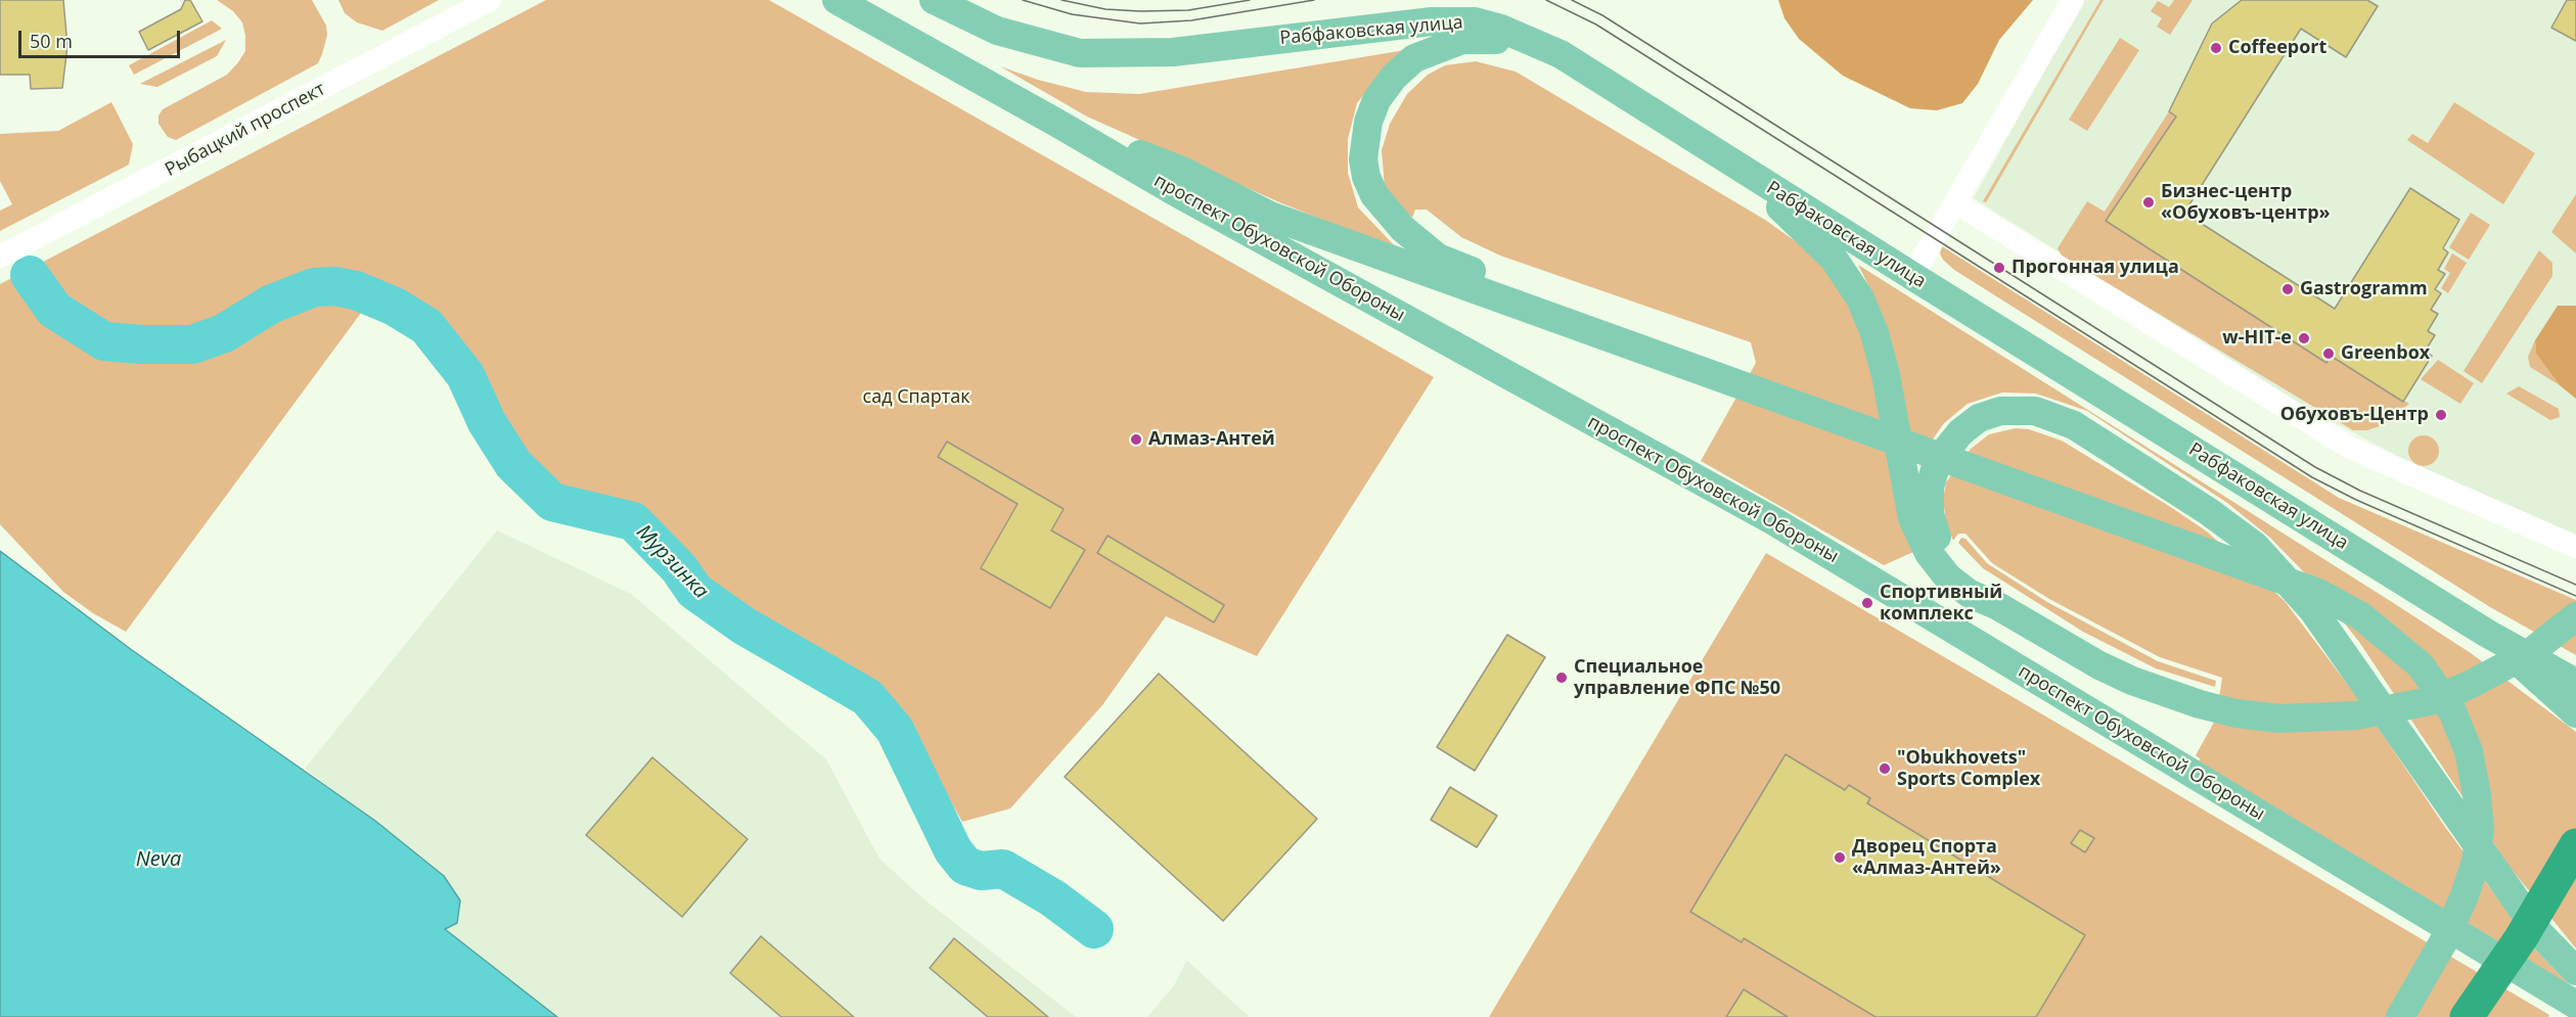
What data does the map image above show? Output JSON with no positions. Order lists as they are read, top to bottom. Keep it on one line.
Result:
{"streets":{"main road":["Рабфаковская улица","проспект Обуховской Обороны"],"street":["Рыбацкий проспект"]},"water":["Мурзинка","Neva"],"parks":["сад Спартак"],"places":["Coffeeport","Бизнес-центр «Обуховъ-центр»","Прогонная улица","Gastrogramm","w-HIT-e","Greenbox","Обуховъ-Центр","Алмаз-Антей","Спортивный комплекс","Специальное управление ФПС №50","\"Obukhovets\" Sports Complex","Дворец Спорта «Алмаз-Антей»"],"scale_bar":"50 m"}
